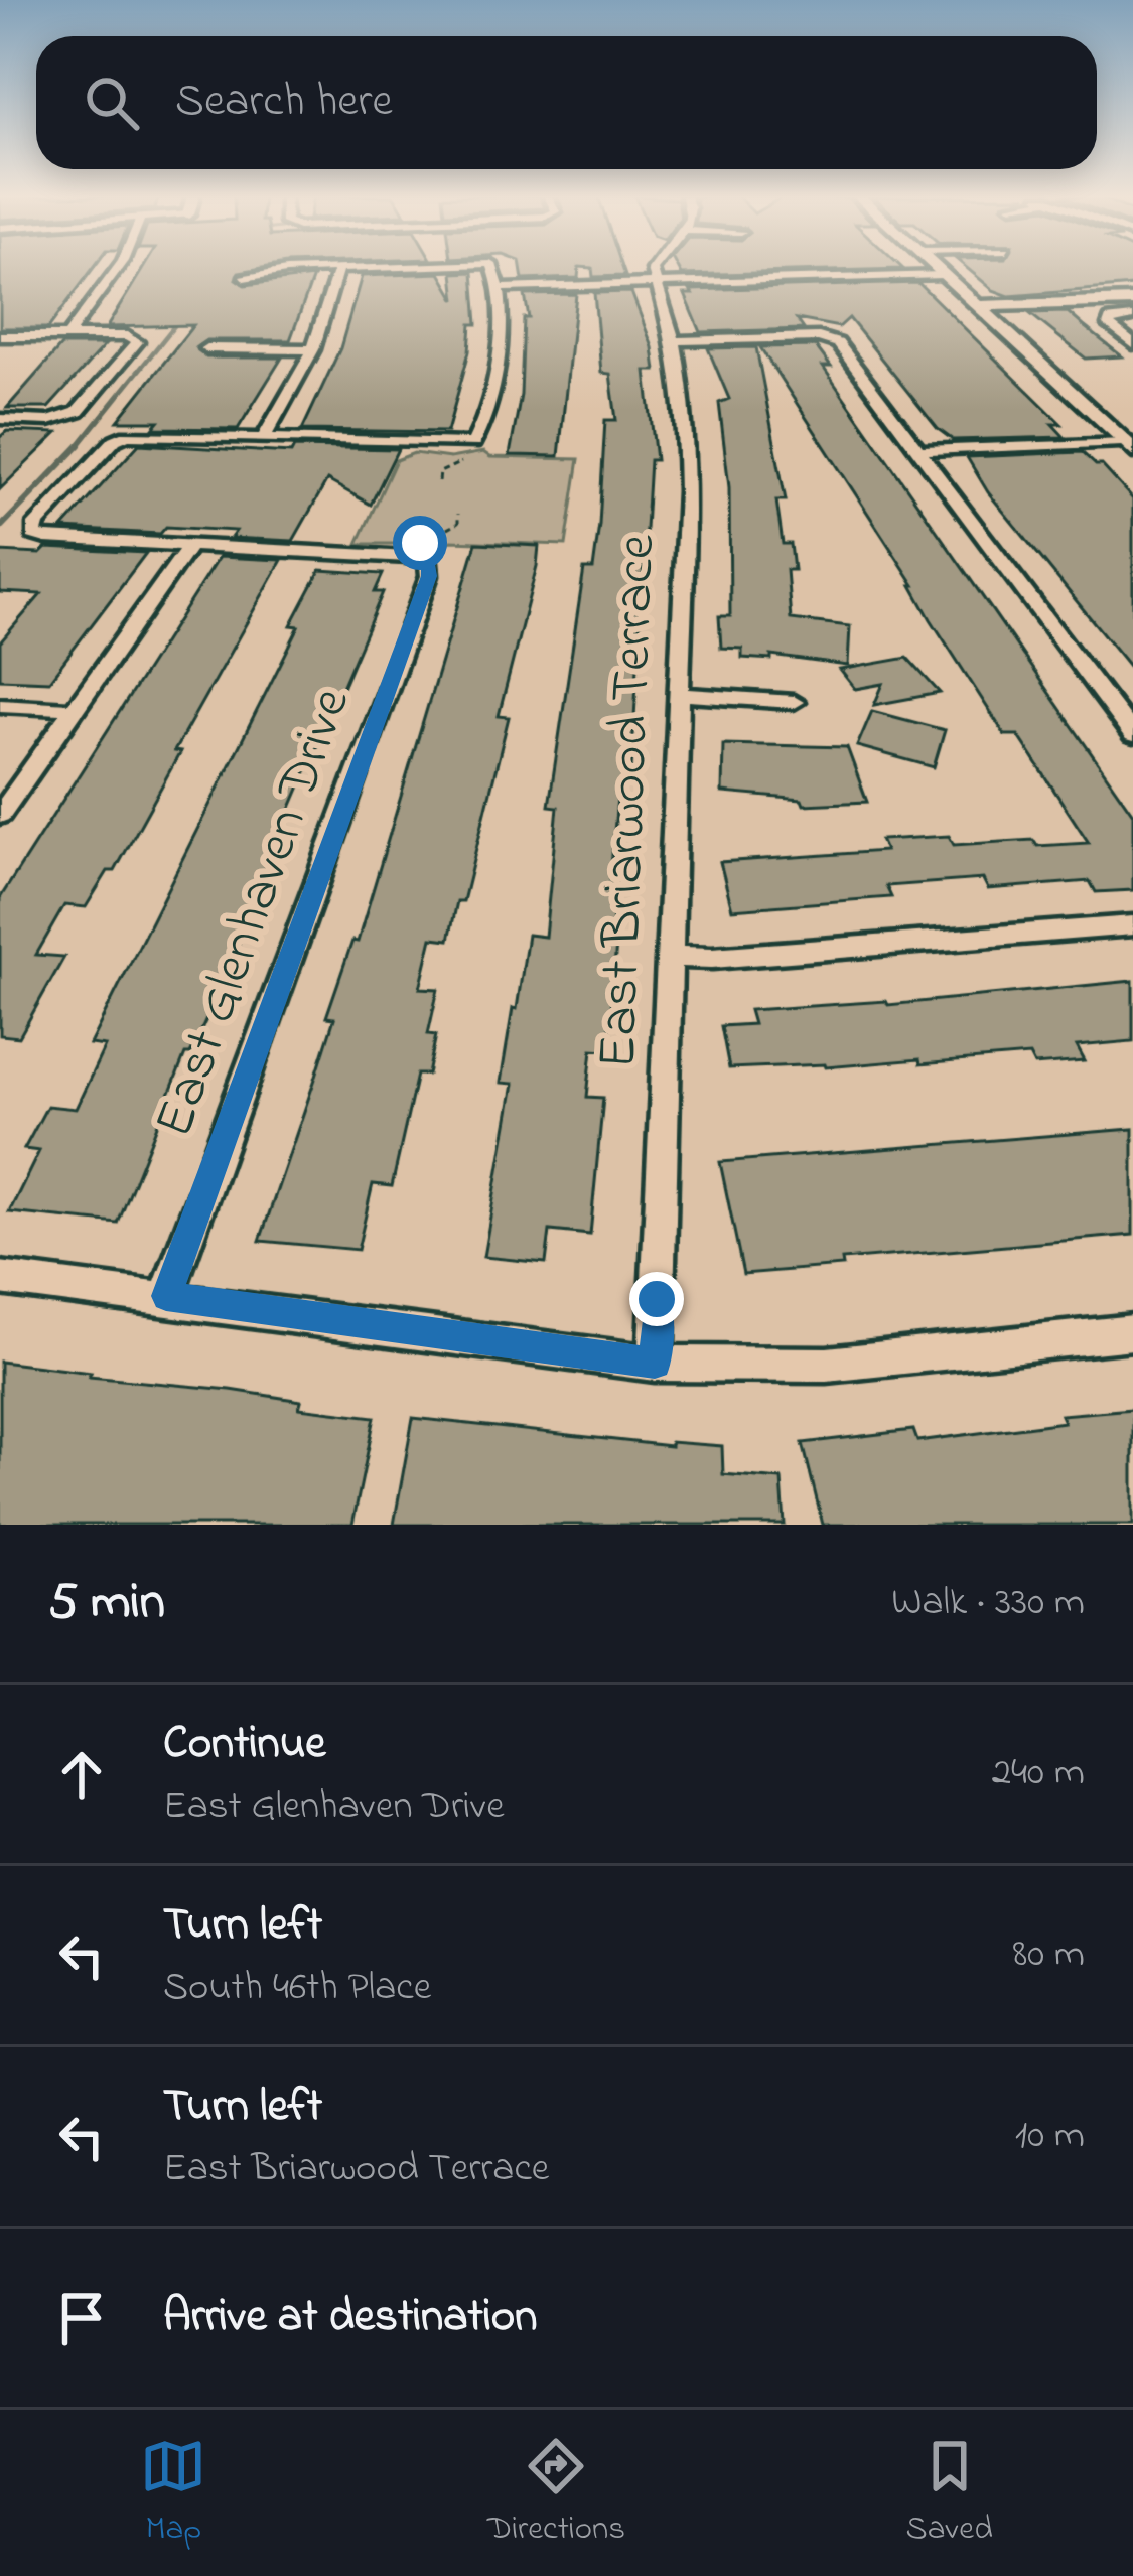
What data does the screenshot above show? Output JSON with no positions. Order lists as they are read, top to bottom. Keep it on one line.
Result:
{"streets":{"street":["East Briarwood Terrace","East Glenhaven Drive"]},"page":{"search":"Search here","heading":["5 min","Walk · 330 m"],"list":[["Continue","East Glenhaven Drive","240 m"],["Turn left","South 46th Place","80 m"],["Turn left","East Briarwood Terrace","10 m"],"Arrive at destination"],"nav":["Map","Directions","Saved"]}}
